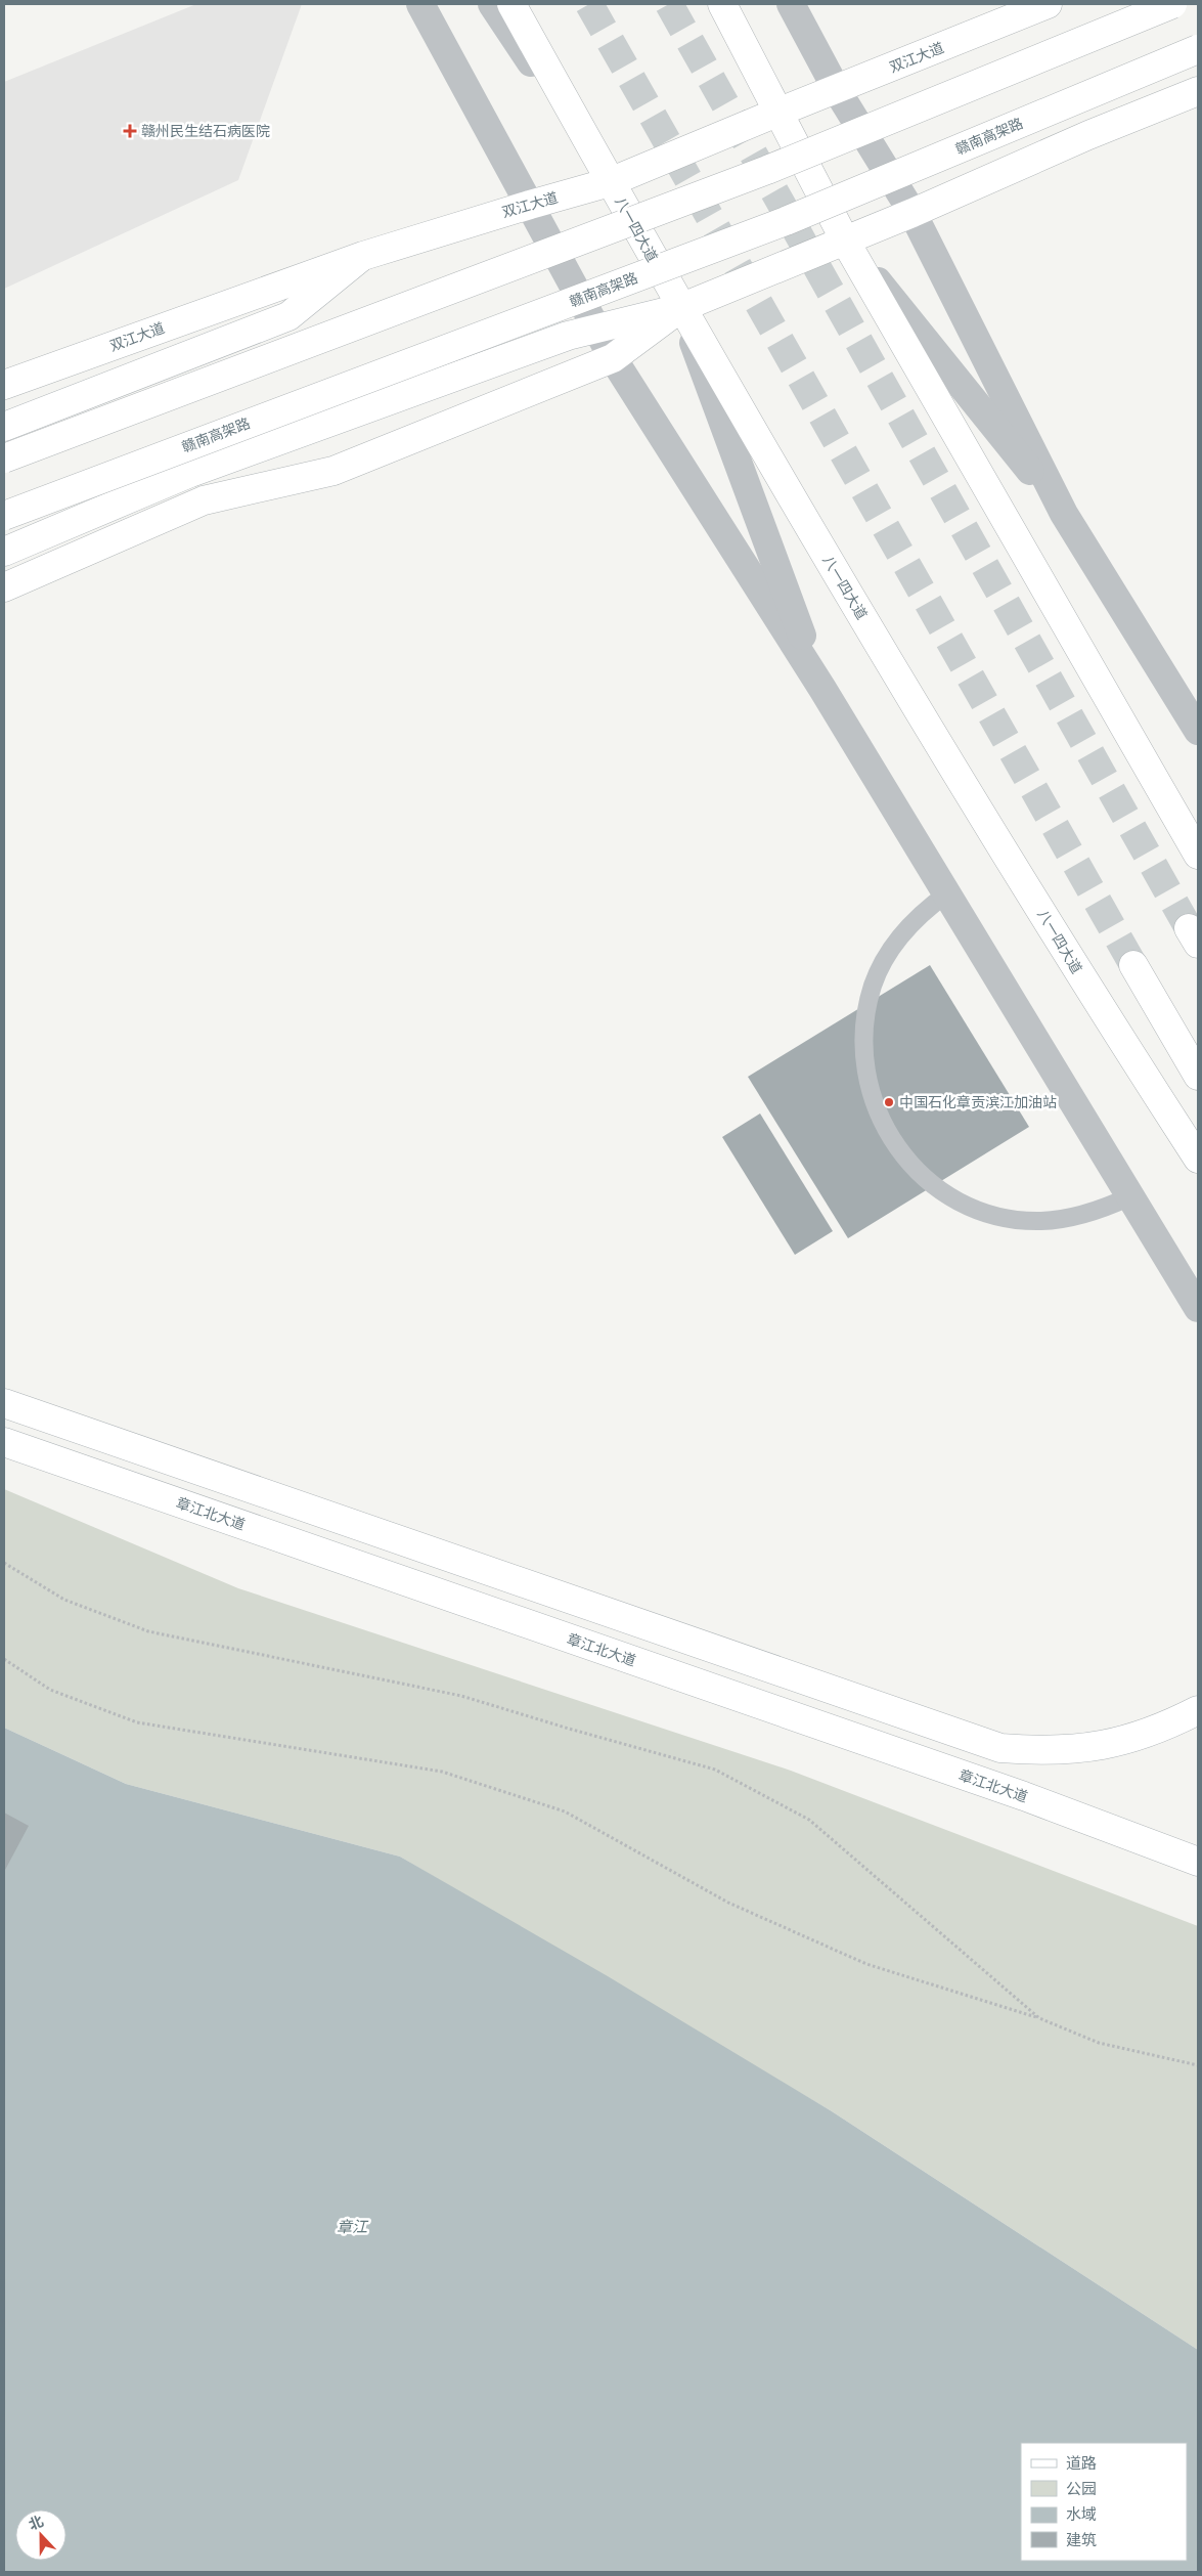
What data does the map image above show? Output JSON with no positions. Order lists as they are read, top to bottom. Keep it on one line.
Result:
{"streets":{"main road":["双江大道","赣南高架路","八一四大道","章江北大道"]},"crossings":[["双江大道","八一四大道"]],"water":["章江"],"places":{"health":["赣州民生结石病医院"],"other":["中国石化章贡滨江加油站"]},"legend":["道路","公园","水域","建筑"],"north":"top"}
